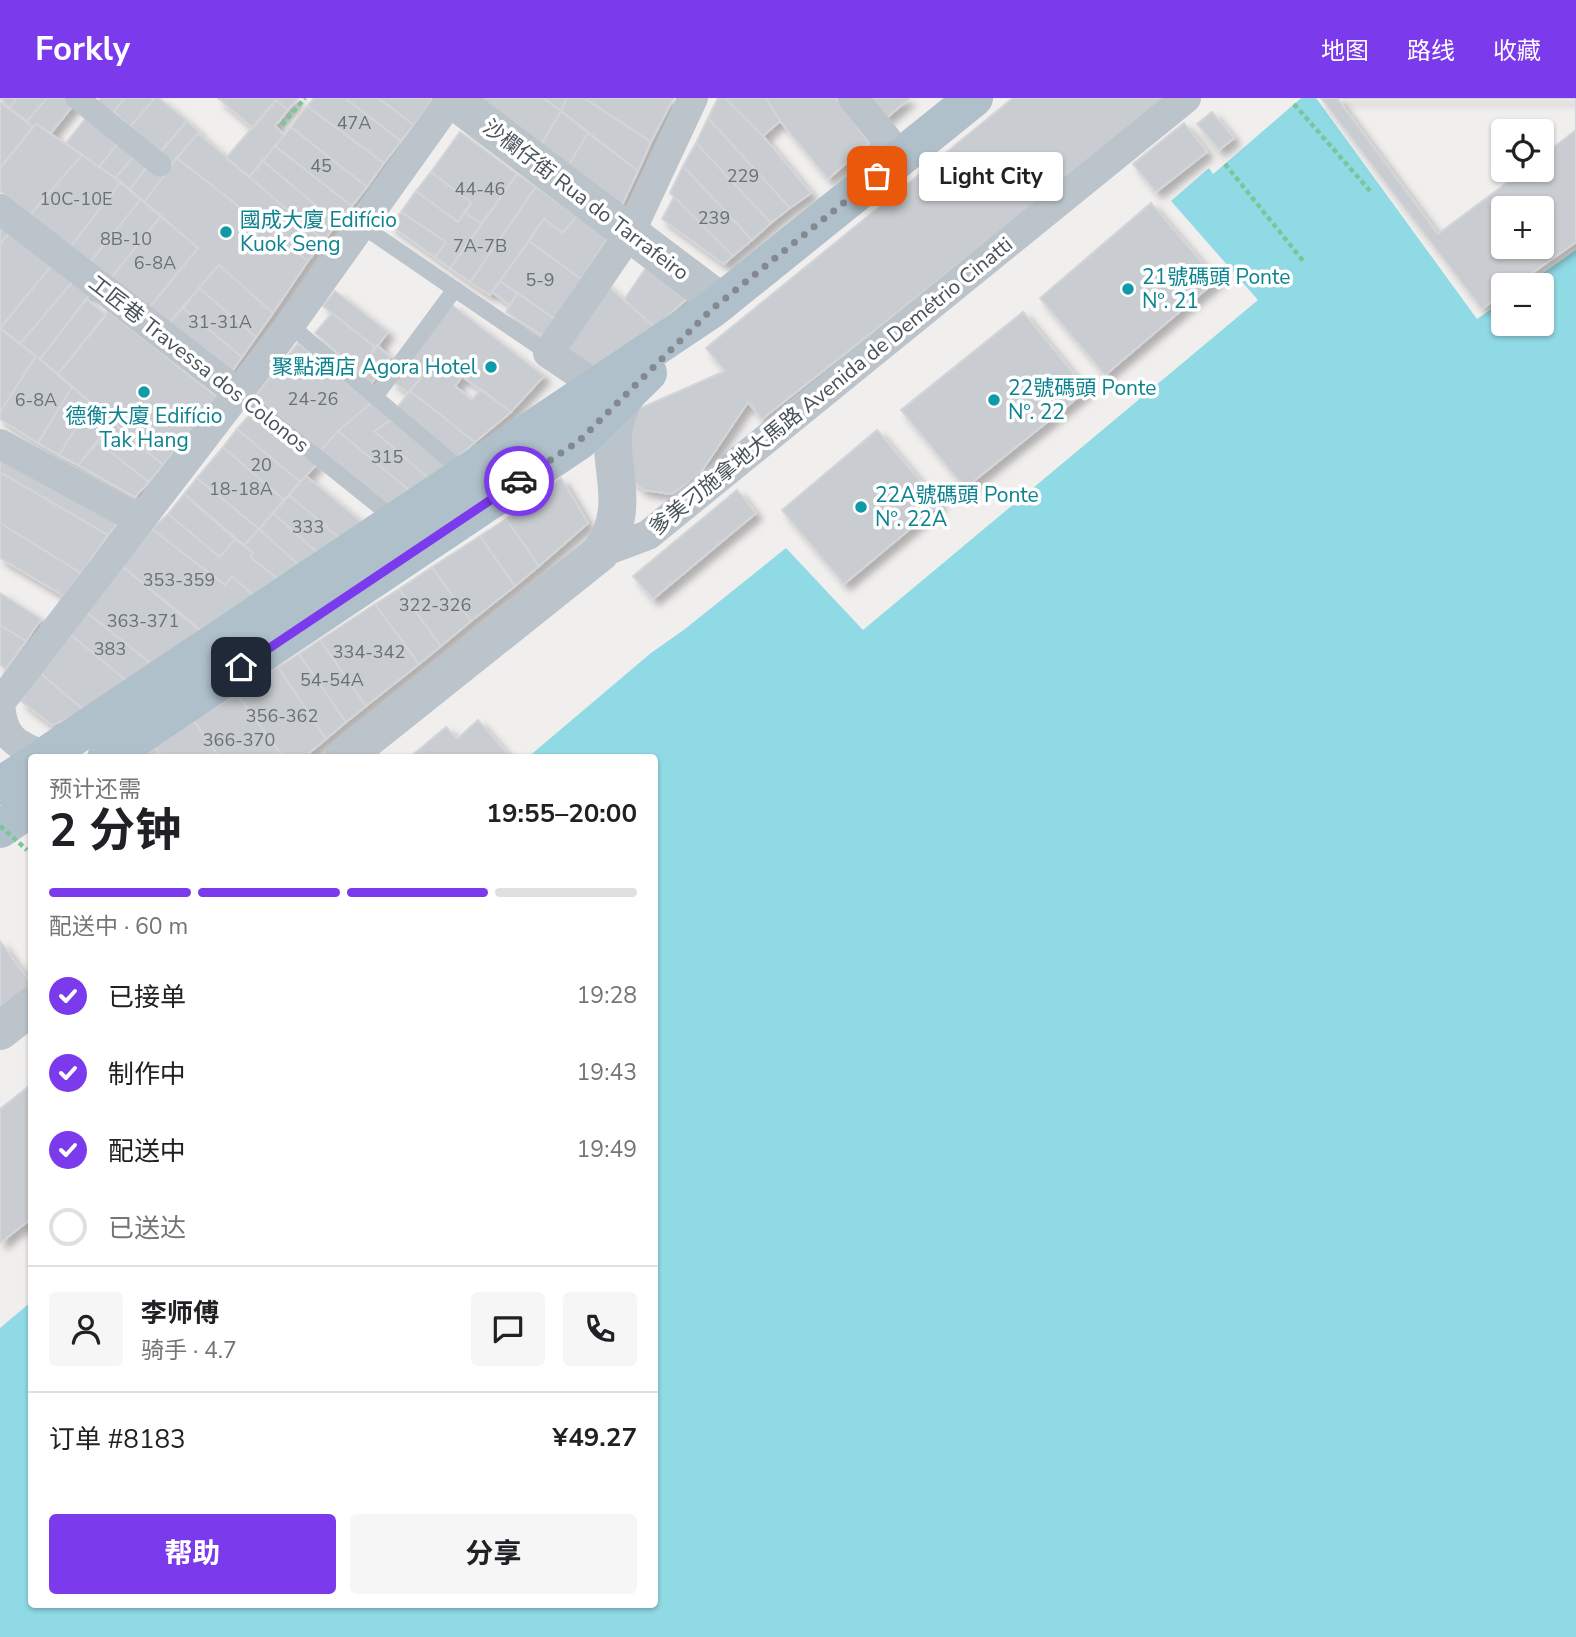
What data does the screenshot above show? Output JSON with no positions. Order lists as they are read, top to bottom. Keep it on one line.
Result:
{"streets":{"street":["沙欄仔街 Rua do Tarrafeiro","工匠巷 Travessa dos Colonos","爹美刁施拿地大馬路 Avenida de Demétrio Cinatti"]},"places":["Light City","國成大廈 Edifício Kuok Seng","21號碼頭 Ponte Nº. 21","聚點酒店 Agora Hotel","德衡大廈 Edifício Tak Hang","22號碼頭 Ponte Nº. 22","22A號碼頭 Ponte Nº. 22A"],"house_numbers":["47A","45","229","44-46","10C-10E","239","8B-10","7A-7B","6-8A","5-9","31-31A","24-26","6-8A","315","20","18-18A","333","353-359","322-326","363-371","383","334-342","54-54A","356-362","366-370"],"page":{"header":"Forkly","nav":["地图","路线","收藏"],"map_buttons":["+","−"],"bubble":"Light City","heading":["2 分钟","预计还需","19:55–20:00"],"panel":["李师傅","骑手 · 4.7","订单 #8183","¥49.27"],"bar":"配送中 · 60 m","list":[["已接单","19:28"],["制作中","19:43"],["配送中","19:49"],"已送达"],"buttons":["帮助","分享"]}}
